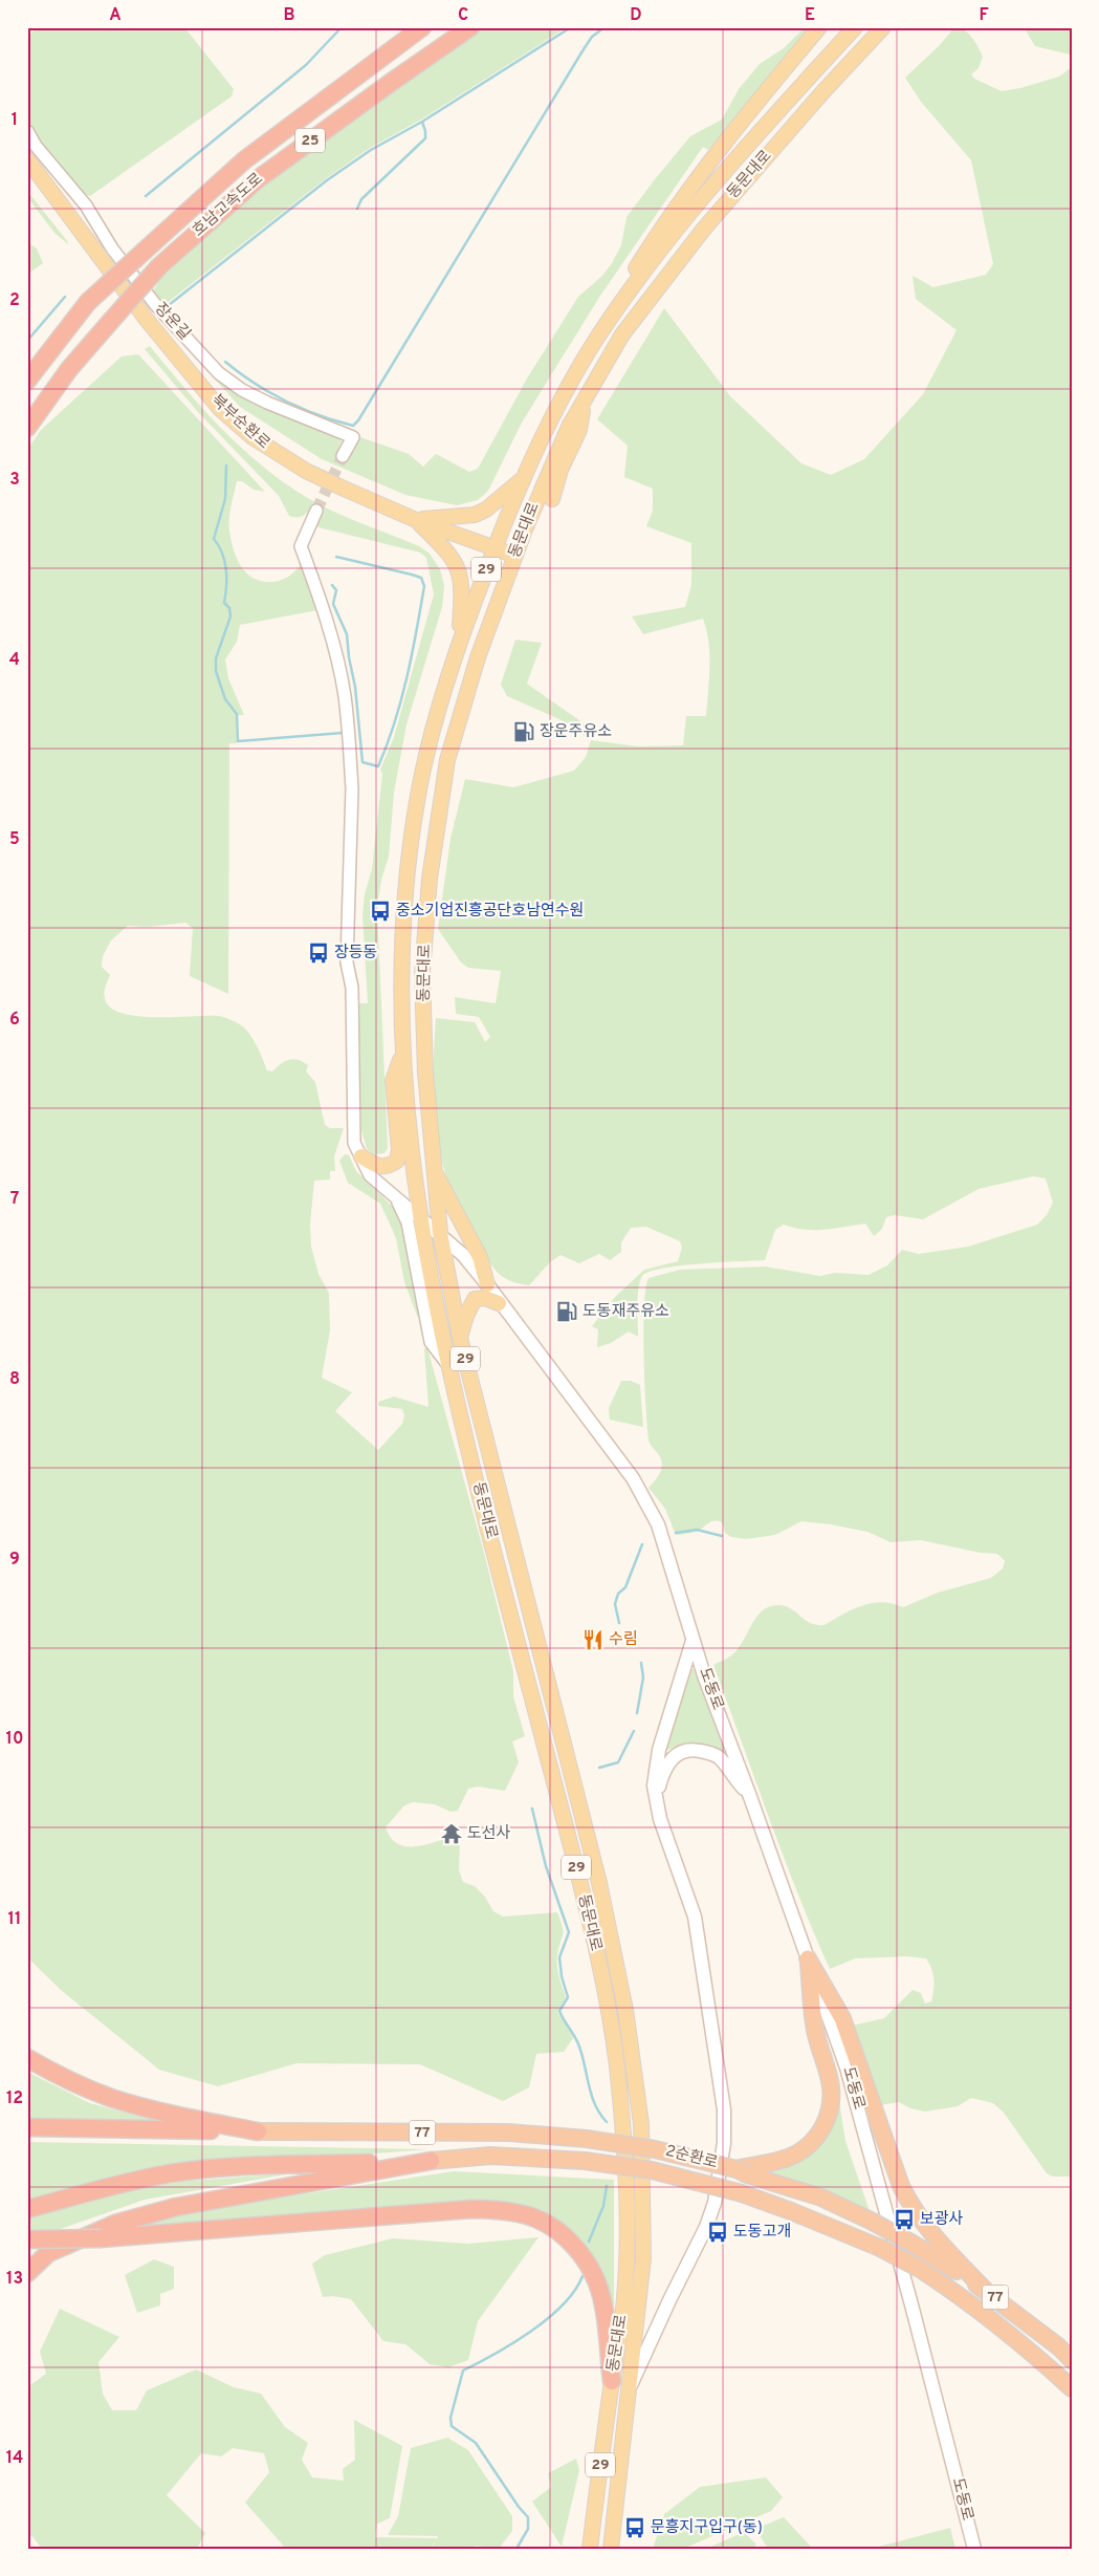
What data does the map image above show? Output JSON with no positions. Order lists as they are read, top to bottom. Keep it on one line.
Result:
{"streets":{"highway":["25","호남고속도로","77","2순환로"],"main road":["동문대로","북부순환로","29","도동로"],"street":["장운길"]},"crossings":[["동문대로","북부순환로"],["동문대로","도동로"]],"places":{"fuel station":["장운주유소","도동재주유소"],"bus stop":["중소기업진흥공단호남연수원","장등동","보광사","도동고개","문흥지구입구(동)"],"restaurant":["수림"],"temple":["도선사"]},"grid":{"columns":["A","B","C","D","E","F"],"rows":["1","2","3","4","5","6","7","8","9","10","11","12","13","14"]}}
